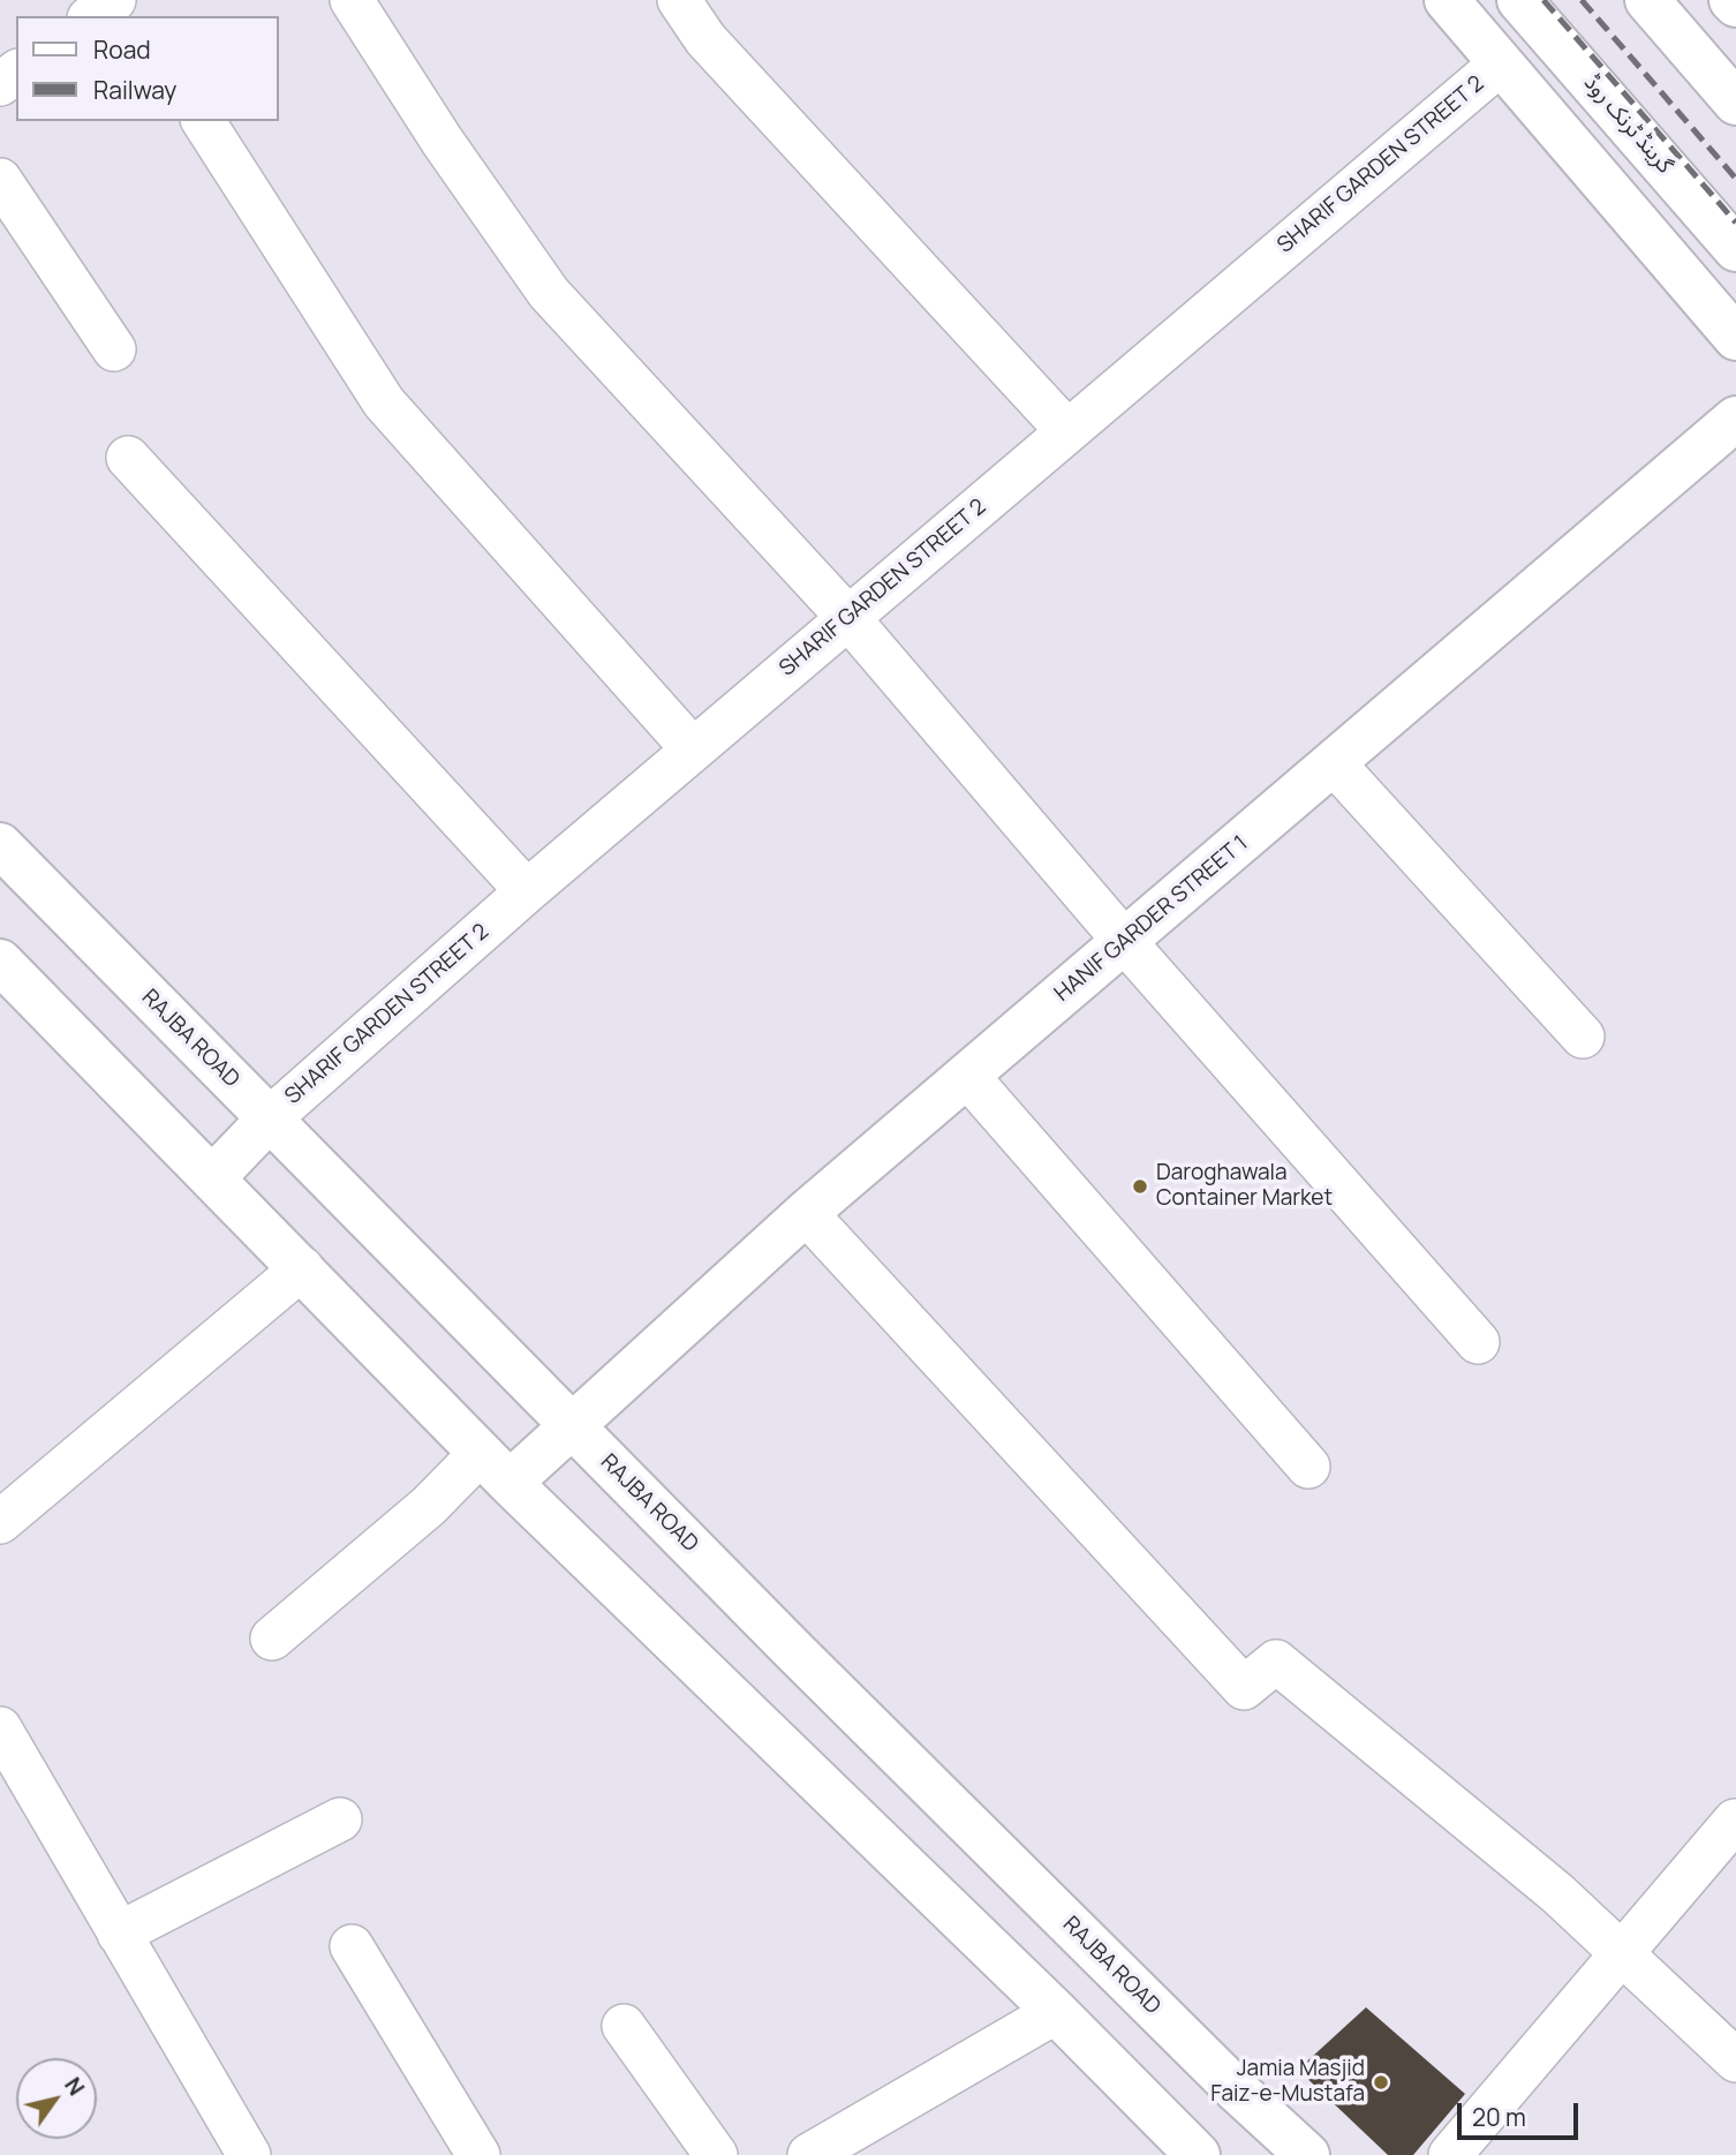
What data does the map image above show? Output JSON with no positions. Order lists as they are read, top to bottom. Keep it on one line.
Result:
{"streets":{"street":["گرینڈ ٹرنک روڈ","SHARIF GARDEN STREET 2","HANIF GARDER STREET 1","RAJBA ROAD"]},"crossings":[["SHARIF GARDEN STREET 2","RAJBA ROAD"],["HANIF GARDER STREET 1","RAJBA ROAD"]],"places":["Daroghawala Container Market","Jamia Masjid Faiz-e-Mustafa"],"legend":["Road","Railway"],"scale_bar":"20 m","north":"top right"}
